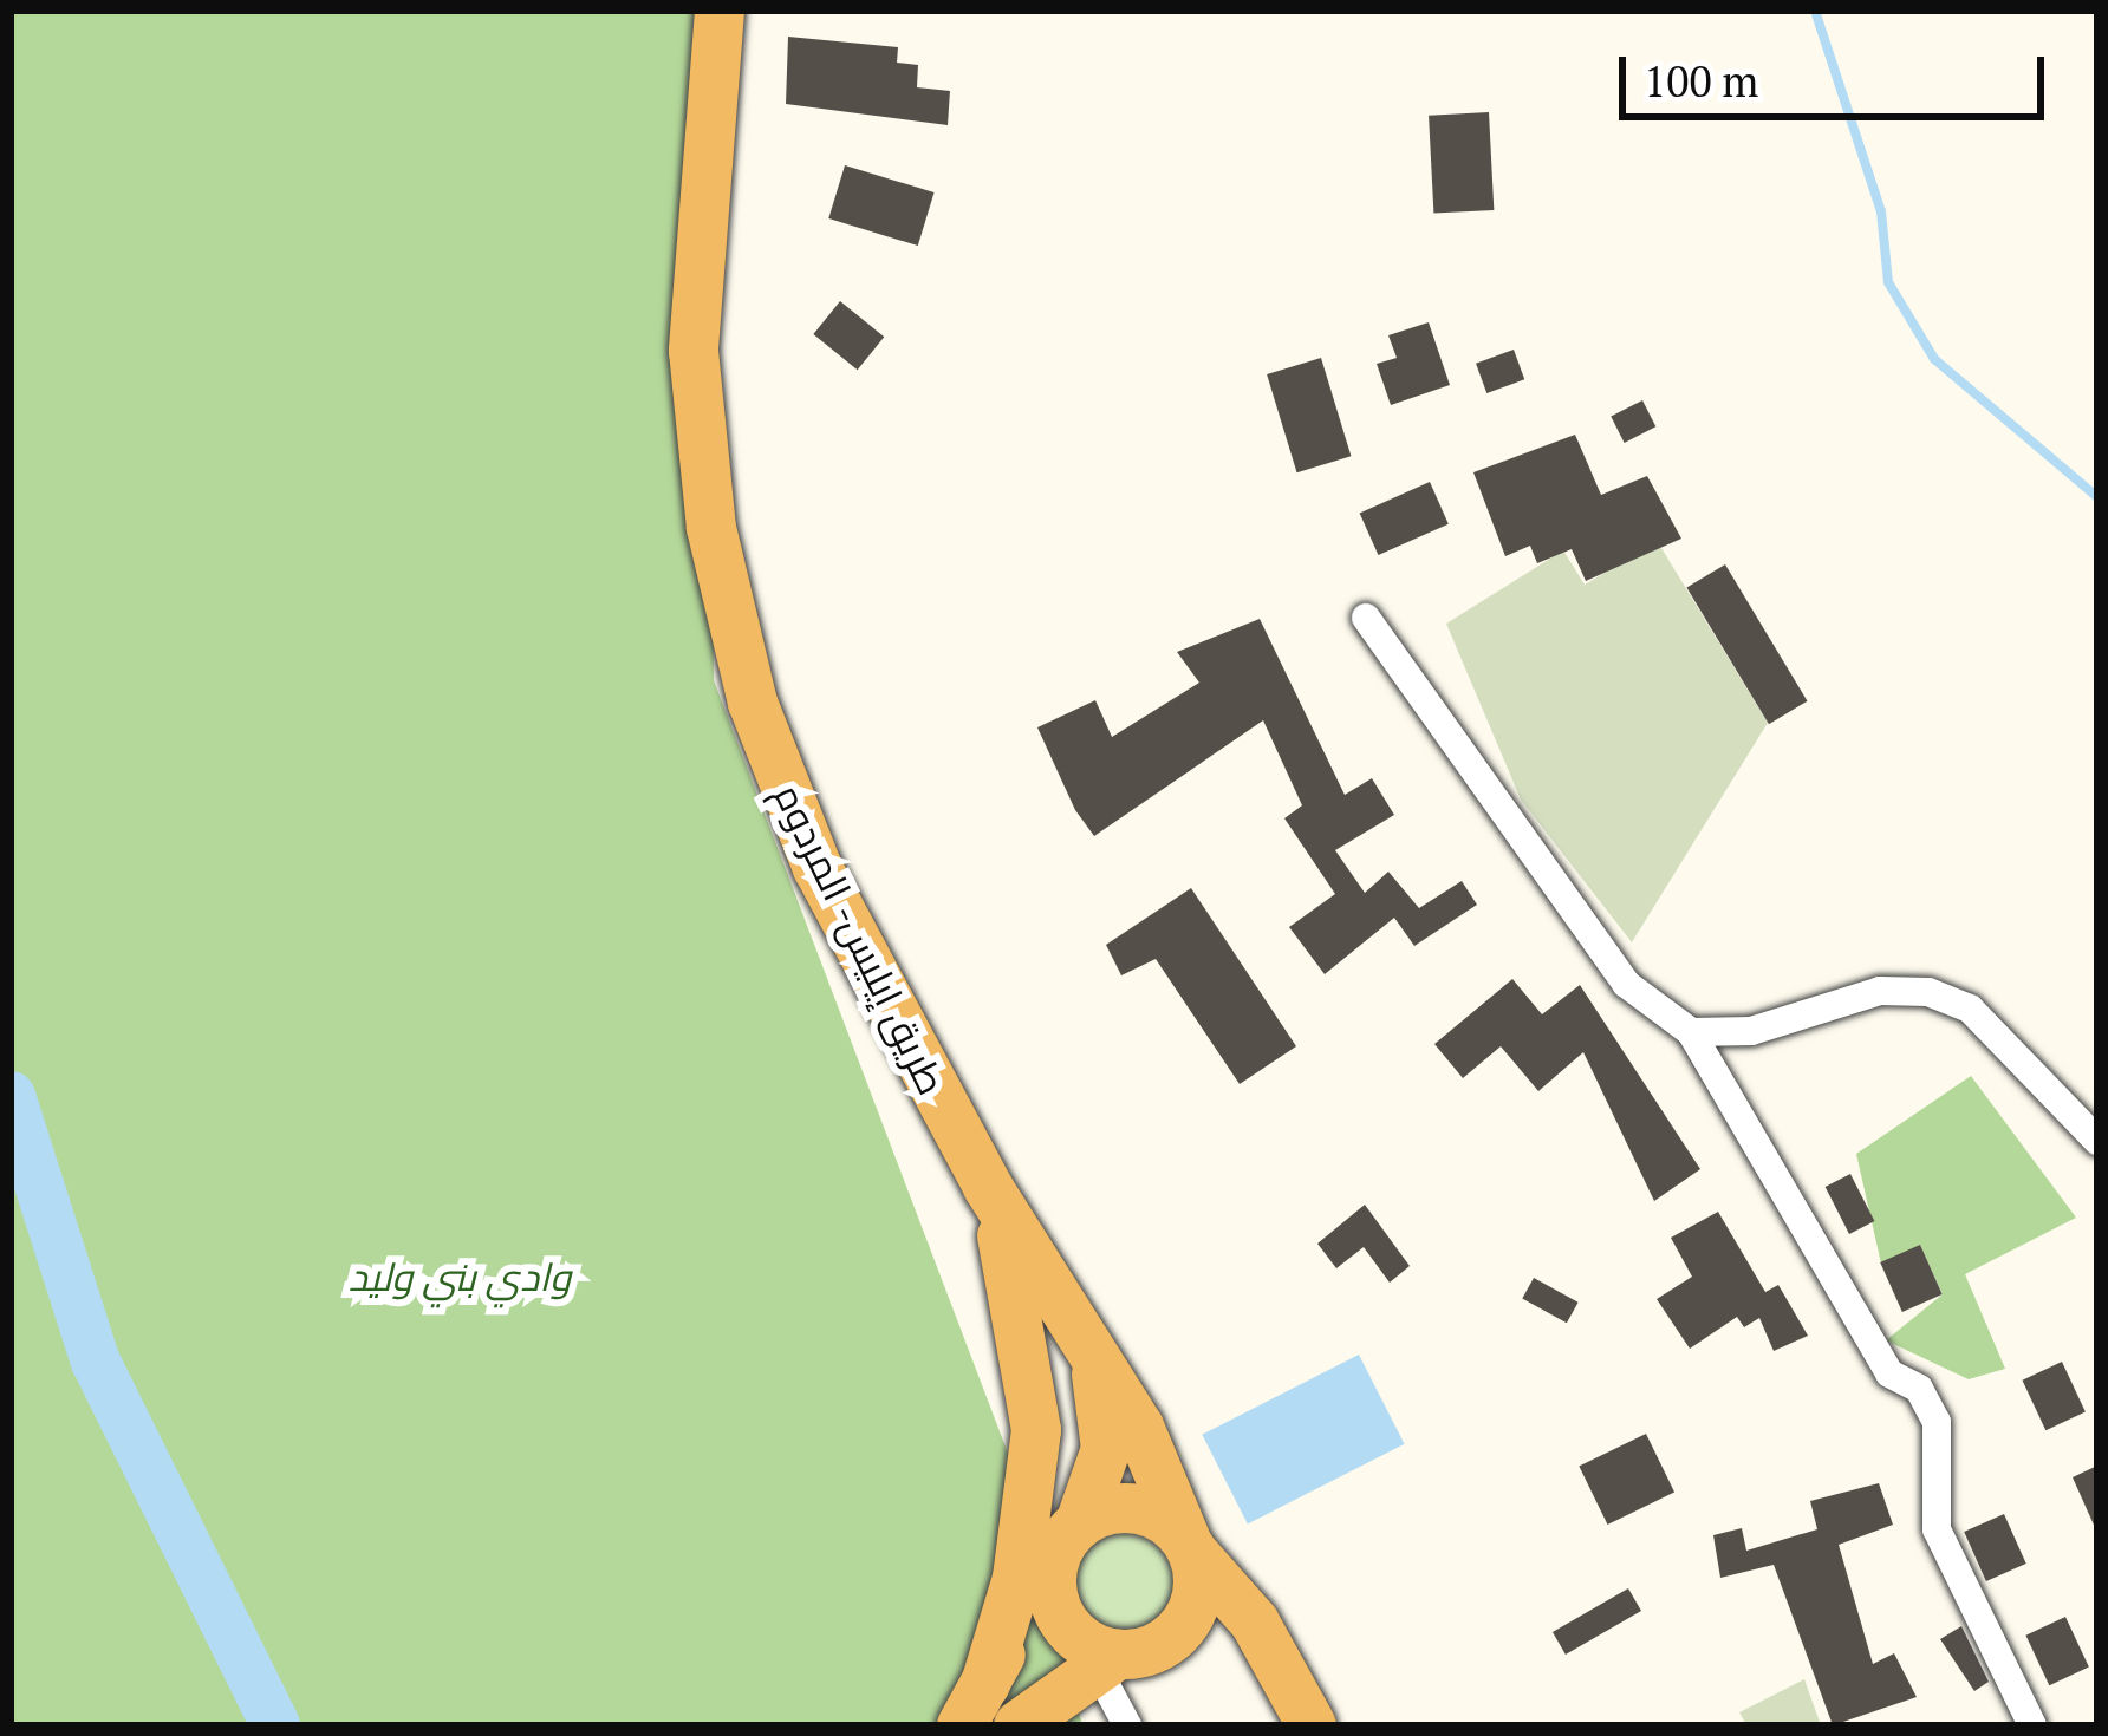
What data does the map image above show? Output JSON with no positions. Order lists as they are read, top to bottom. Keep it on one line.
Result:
{"streets":{"highway":["طريق إيليس- المردوم"]},"parks":["وادي بني وليد"],"scale_bar":"100 m"}
